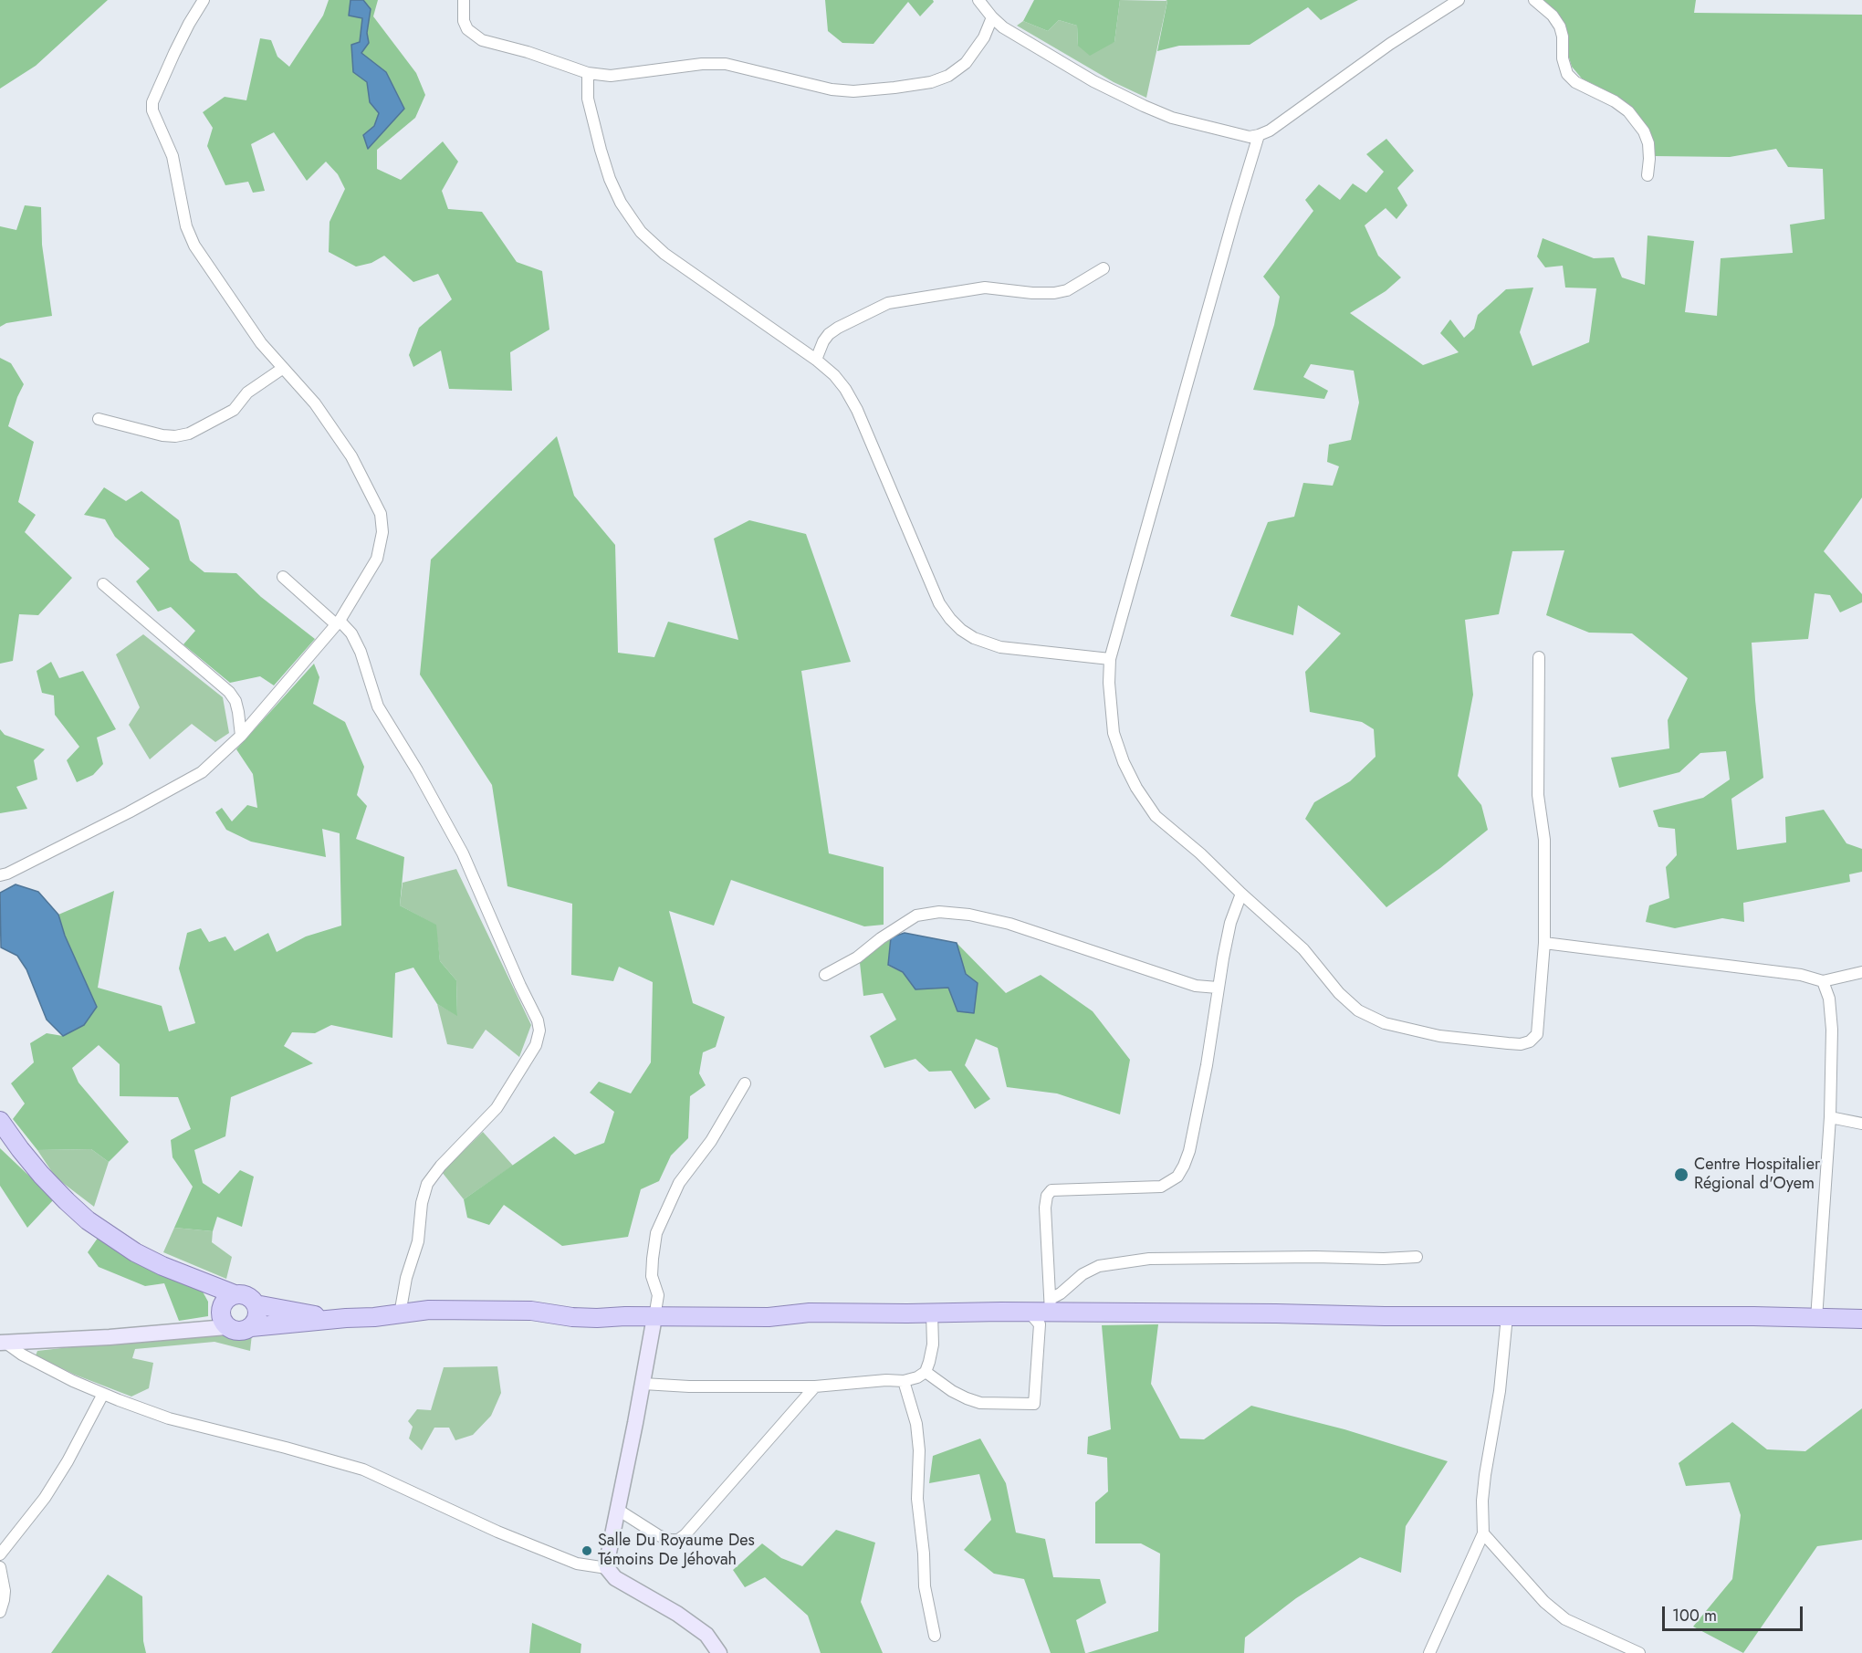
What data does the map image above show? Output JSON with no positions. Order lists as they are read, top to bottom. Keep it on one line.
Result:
{"places":["Centre Hospitalier Régional d'Oyem","Salle Du Royaume Des Témoins De Jéhovah"],"scale_bar":"100 m"}
